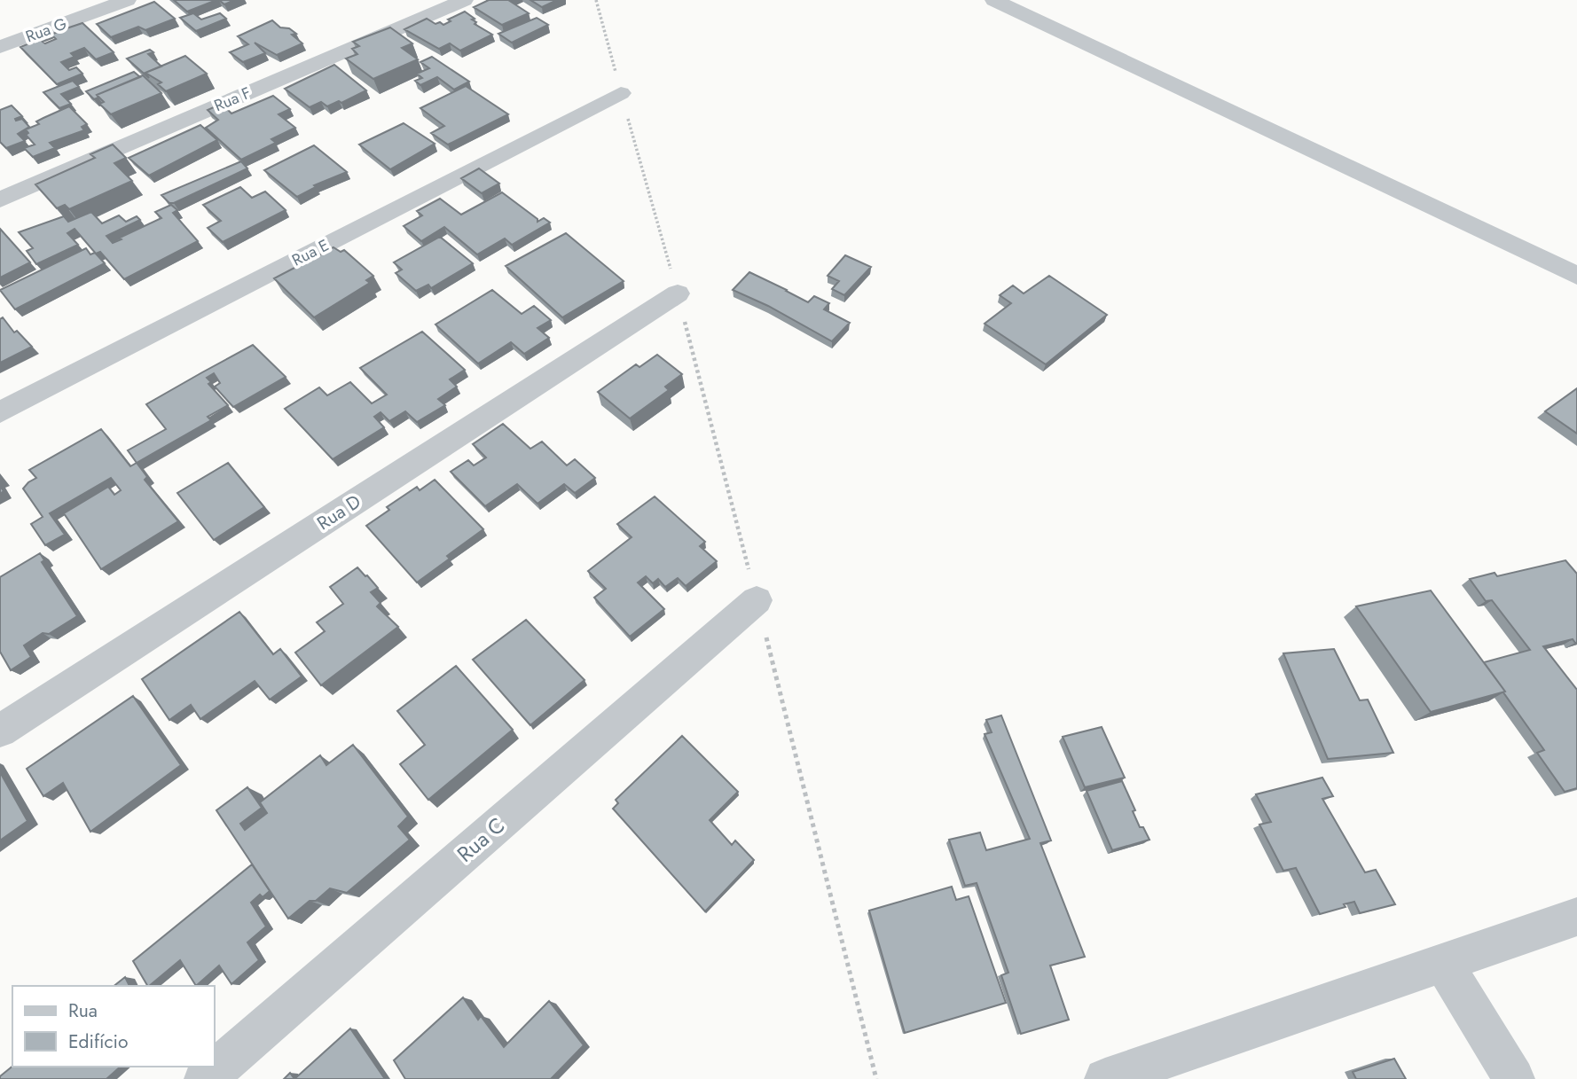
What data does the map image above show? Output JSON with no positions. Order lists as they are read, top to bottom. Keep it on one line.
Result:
{"streets":{"street":["Rua G","Rua F","Rua E","Rua D","Rua C"]},"legend":["Rua","Edifício"]}
